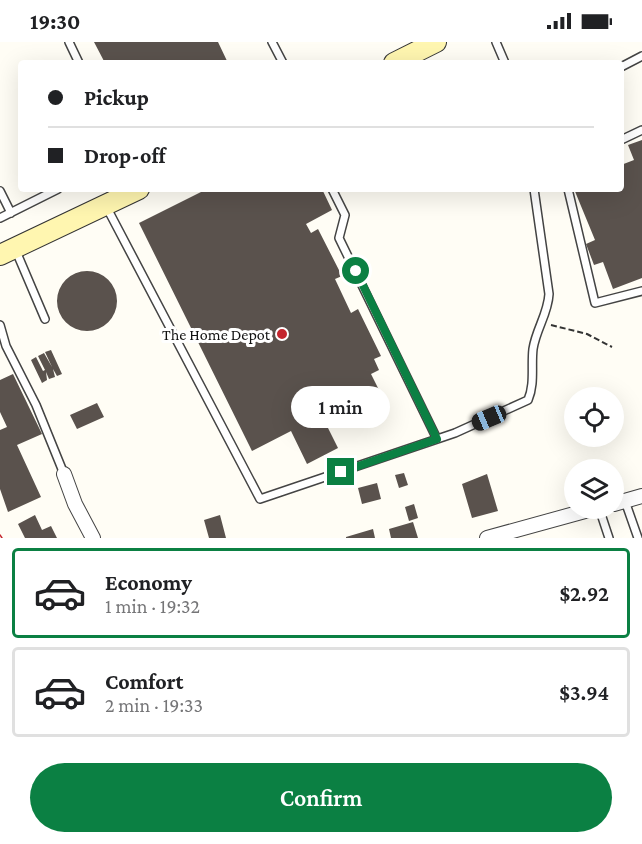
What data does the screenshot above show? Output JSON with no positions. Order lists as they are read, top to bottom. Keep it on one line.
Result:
{"places":["The Home Depot"],"page":{"status":"19:30","banner":["Pickup","Drop-off"],"bubble":"1 min","list":[{"name":"Economy","note":"1 min · 19:32","value":"$2.92"},{"name":"Comfort","note":"2 min · 19:33","value":"$3.94"}],"buttons":"Confirm"}}
